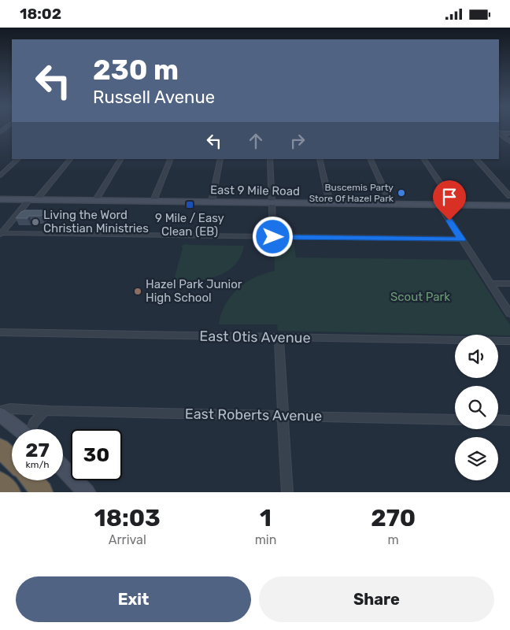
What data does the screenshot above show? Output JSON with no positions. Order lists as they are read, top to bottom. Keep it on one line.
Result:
{"streets":{"main road":["East 9 Mile Road"],"street":["East Otis Avenue","East Roberts Avenue"]},"parks":["Scout Park"],"places":{"other":["Buscemis Party Store Of Hazel Park","Living the Word Christian Ministries","Hazel Park Junior High School"],"transit":["9 Mile / Easy Clean (EB)"]},"page":{"status":"18:02","turn":["230 m","Russell Avenue"],"speed":"27 km/h","limit":"30","eta":["18:03","Arrival","1","min","270","m"],"buttons":["Exit","Share"]}}
